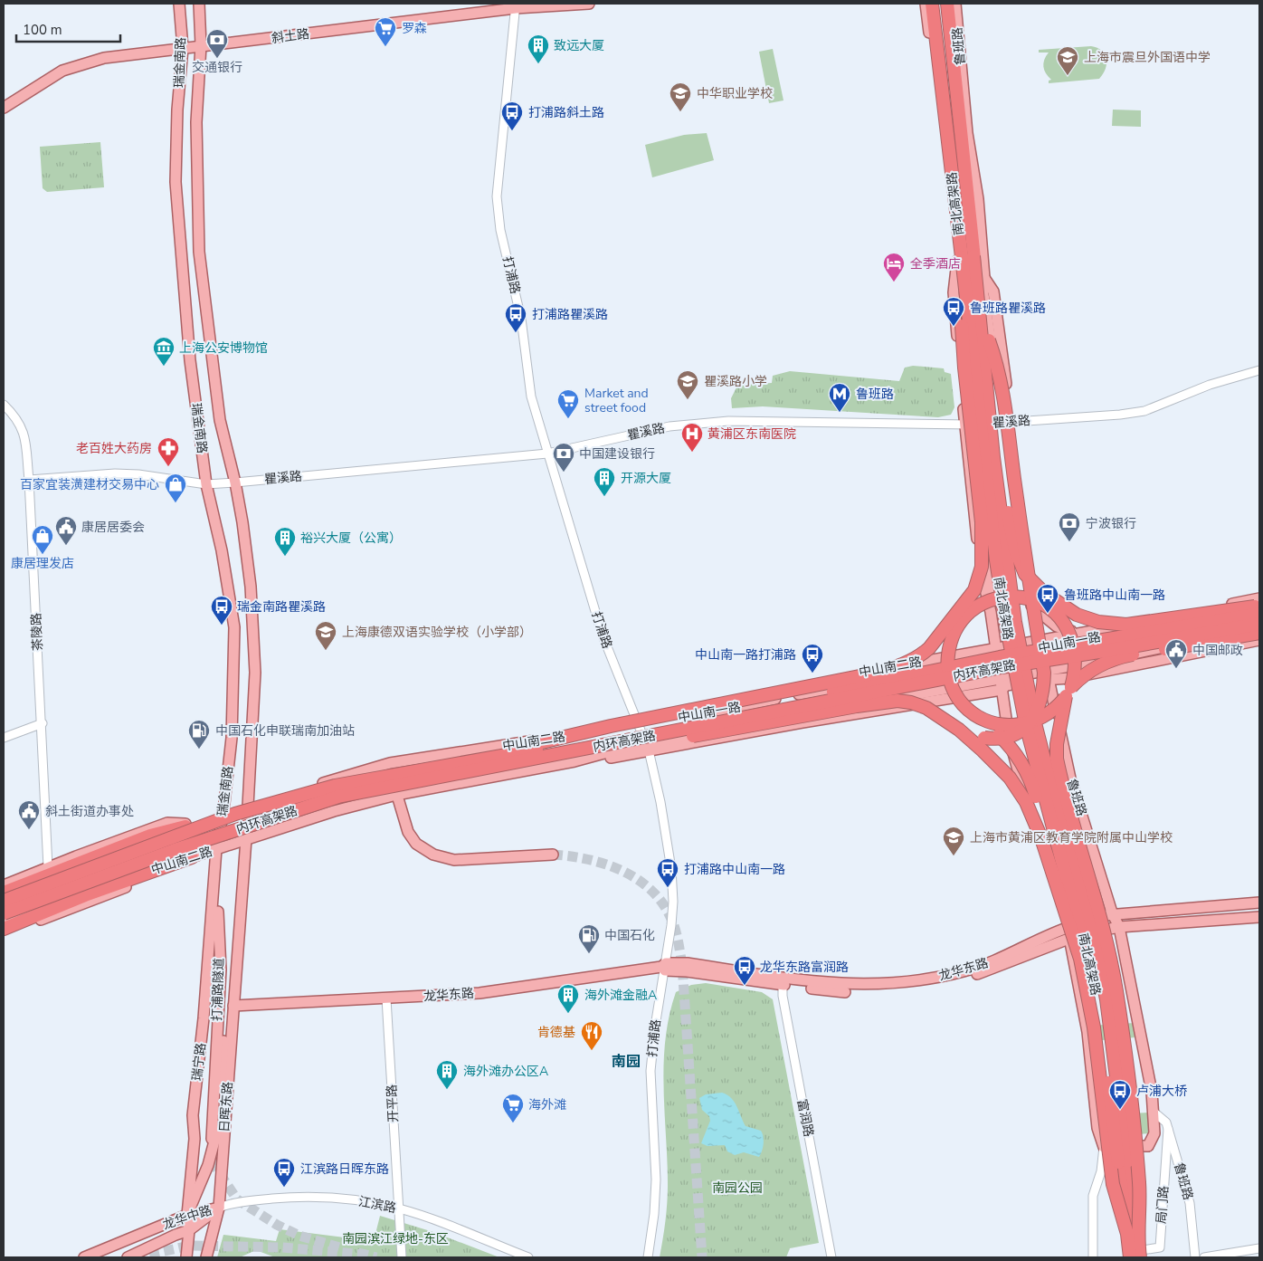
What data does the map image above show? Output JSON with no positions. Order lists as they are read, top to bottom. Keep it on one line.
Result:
{"streets":{"highway":["南北高架路","内环高架路"],"main road":["斜土路","鲁班路","瑞金南路","中山南一路","中山南二路","龙华东路","打浦路隧道","瑞宁路","日晖东路","龙华中路"],"street":["打浦路","瞿溪路","茶陵路","开平路","富润路","江滨路","局门路"]},"crossings":[["斜土路","瑞金南路"],["斜土路","打浦路"],["鲁班路","瞿溪路"],["鲁班路","中山南一路"],["鲁班路","中山南二路"],["鲁班路","龙华东路"],["鲁班路","局门路"],["瑞金南路","瞿溪路"],["瑞金南路","中山南二路"],["瑞金南路","日晖东路"],["南北高架路","局门路"],["打浦路","瞿溪路"],["打浦路","中山南一路"],["打浦路","中山南二路"],["打浦路","龙华东路"],["瞿溪路","茶陵路"],["茶陵路","中山南二路"],["中山南一路","中山南二路"],["中山南二路","内环高架路"],["中山南二路","日晖东路"],["龙华东路","开平路"],["龙华东路","日晖东路"],["龙华东路","富润路"],["打浦路隧道","瑞宁路"],["瑞宁路","日晖东路"],["瑞宁路","龙华中路"],["开平路","江滨路"],["日晖东路","江滨路"],["日晖东路","龙华中路"],["江滨路","龙华中路"]],"districts":["南园"],"parks":["南园公园","南园滨江绿地-东区"],"places":{"supermarket":["罗森","Market and street food","海外滩"],"bank":["交通银行","中国建设银行","宁波银行"],"building":["致远大厦","开源大厦","裕兴大厦（公寓）","海外滩金融A","海外滩办公区A"],"school or university":["上海市震旦外国语中学","中华职业学校","瞿溪路小学","上海康德双语实验学校（小学部）","上海市黄浦区教育学院附属中山学校"],"bus stop":["打浦路斜土路","鲁班路瞿溪路","打浦路瞿溪路","鲁班路中山南一路","瑞金南路瞿溪路","中山南一路打浦路","打浦路中山南一路","龙华东路富润路","卢浦大桥","江滨路日晖东路"],"hotel":["全季酒店"],"museum":["上海公安博物馆"],"metro station":["鲁班路"],"hospital":["黄浦区东南医院"],"pharmacy":["老百姓大药房"],"shop":["百家宜装潢建材交易中心","康居理发店"],"public building":["康居居委会","中国邮政","斜土街道办事处"],"fuel station":["中国石化申联瑞南加油站","中国石化"],"restaurant":["肯德基"]},"scale_bar":"100 m"}
